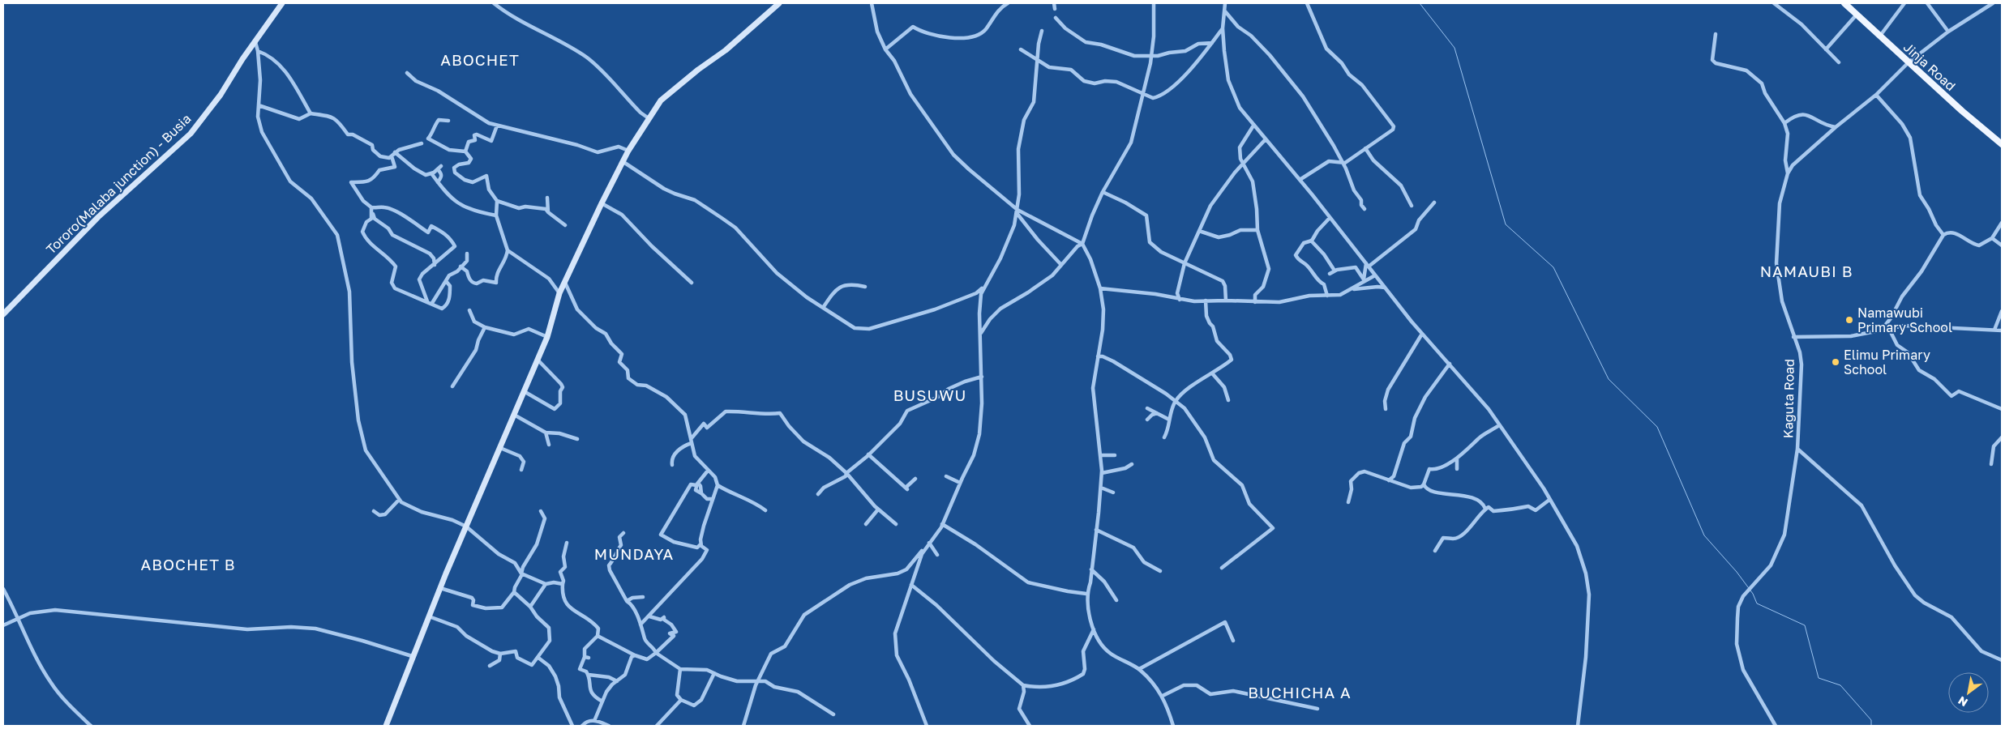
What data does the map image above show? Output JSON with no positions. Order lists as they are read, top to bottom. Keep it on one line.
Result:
{"streets":{"main road":["Jinja Road","Tororo(Malaba junction) - Busia"],"street":["Kaguta Road"]},"crossings":[["Jinja Road","Kaguta Road"]],"districts":["ABOCHET","NAMAUBI B","BUSUWU","MUNDAYA","ABOCHET B","BUCHICHA A"],"places":["Namawubi Primary School","Elimu Primary School"],"north":"bottom left"}
